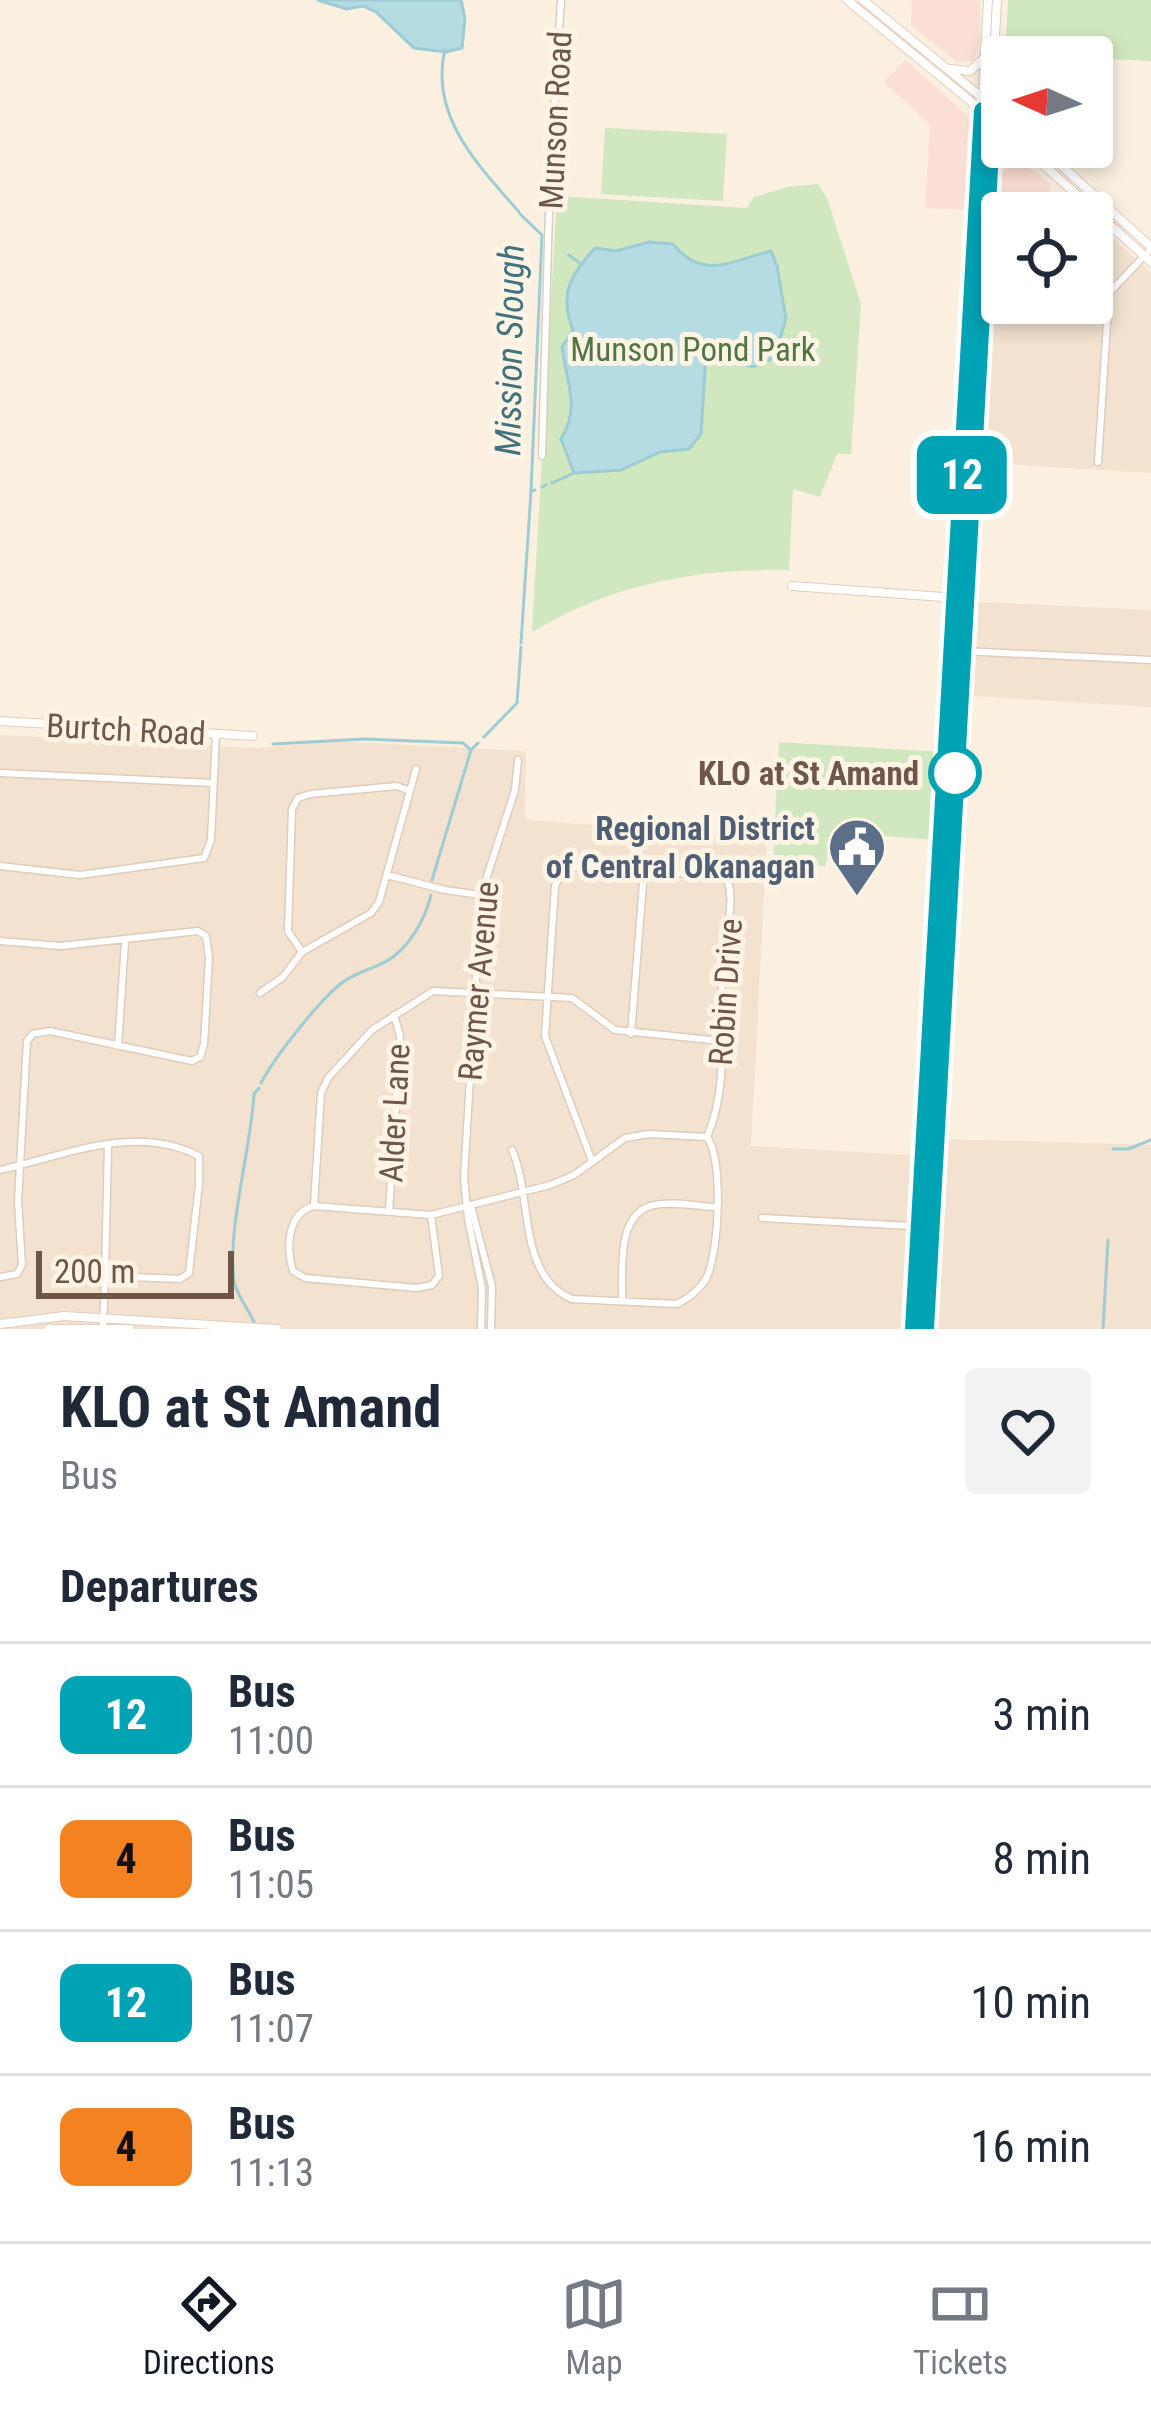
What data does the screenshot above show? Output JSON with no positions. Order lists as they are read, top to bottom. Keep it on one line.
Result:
{"streets":{"main road":["Burtch Road"],"street":["Munson Road","Raymer Avenue","Robin Drive","Alder Lane"]},"water":["Mission Slough"],"parks":["Munson Pond Park"],"places":{"other":["KLO at St Amand"],"public building":["Regional District of Central Okanagan"]},"lines":["bus line 12"],"scale_bar":"200 m","north":"left","page":{"on_map":"12","scale":"200 m","heading":[["KLO at St Amand","Bus"],"Departures"],"list":[{"mark":"12","name":"Bus","note":"11:00","value":"3 min"},{"mark":"4","name":"Bus","note":"11:05","value":"8 min"},{"mark":"12","name":"Bus","note":"11:07","value":"10 min"},{"mark":"4","name":"Bus","note":"11:13","value":"16 min"}],"tabs":["Directions","Map","Tickets"]}}
